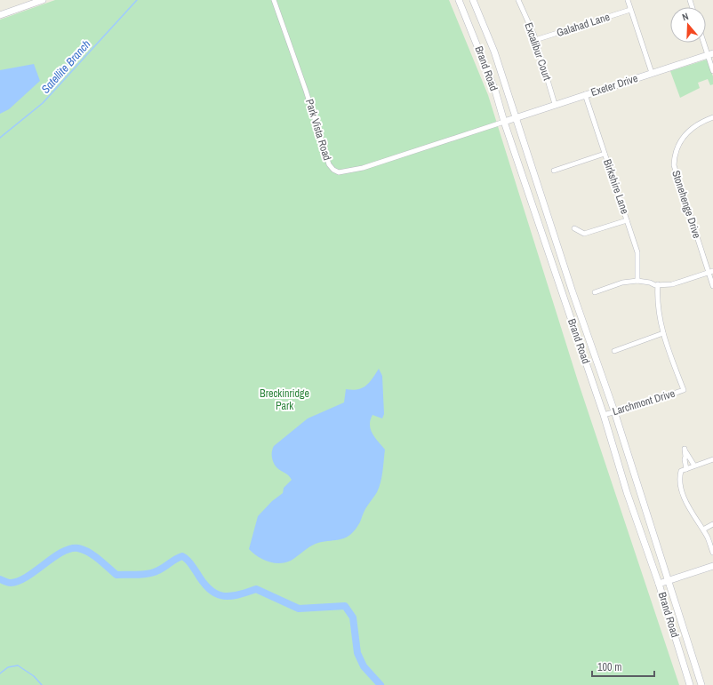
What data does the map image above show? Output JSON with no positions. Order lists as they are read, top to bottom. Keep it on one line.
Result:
{"streets":{"main road":["Brand Road","Exeter Drive"],"street":["Galahad Lane","Excalibur Court","Park Vista Road","Birkshire Lane","Stonehenge Drive","Larchmont Drive"]},"crossings":[["Galahad Lane","Excalibur Court"],["Excalibur Court","Exeter Drive"],["Brand Road","Exeter Drive"],["Brand Road","Park Vista Road"],["Brand Road","Larchmont Drive"],["Exeter Drive","Park Vista Road"],["Exeter Drive","Birkshire Lane"]],"water":["Satellite Branch"],"parks":["Breckinridge Park"],"scale_bar":"100 m","north":"top"}
